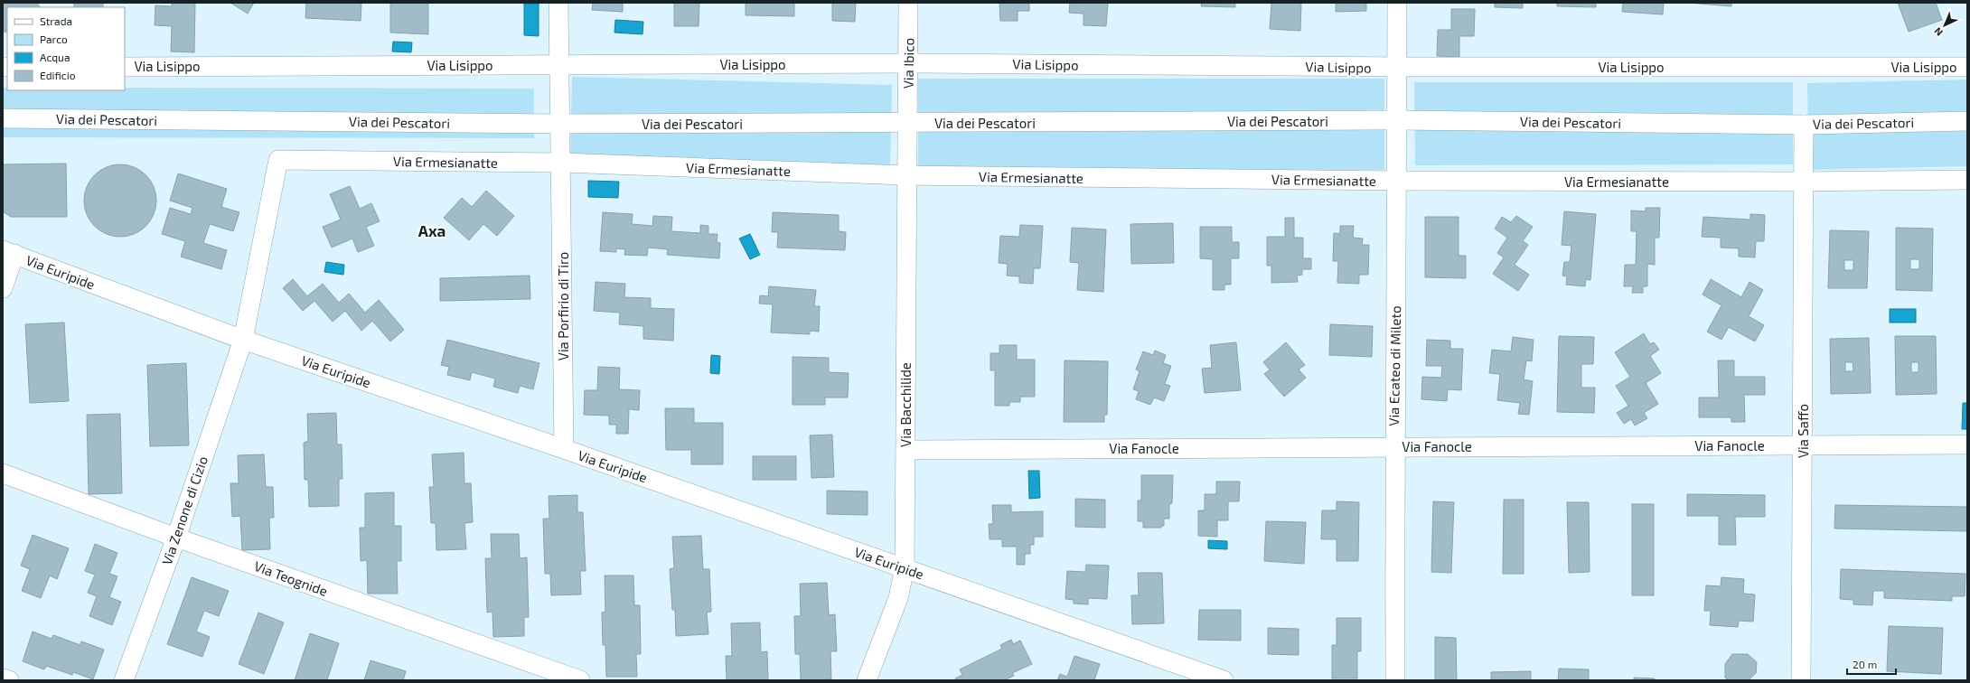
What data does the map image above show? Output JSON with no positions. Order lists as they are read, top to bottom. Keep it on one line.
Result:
{"streets":{"street":["Via Ibico","Via Lisippo","Via dei Pescatori","Via Ermesianatte","Via Euripide","Via Porfirio di Tiro","Via Ecateo di Mileto","Via Bacchilide","Via Saffo","Via Fanocle","Via Zenone di Cizio","Via Teognide"]},"crossings":[["Via Ibico","Via Lisippo"],["Via Ibico","Via dei Pescatori"],["Via Ibico","Via Bacchilide"],["Via Lisippo","Via Porfirio di Tiro"],["Via Lisippo","Via Ecateo di Mileto"],["Via dei Pescatori","Via Porfirio di Tiro"],["Via dei Pescatori","Via Ecateo di Mileto"],["Via dei Pescatori","Via Bacchilide"],["Via dei Pescatori","Via Saffo"],["Via Ermesianatte","Via Euripide"],["Via Ermesianatte","Via Porfirio di Tiro"],["Via Ermesianatte","Via Ecateo di Mileto"],["Via Ermesianatte","Via Bacchilide"],["Via Ermesianatte","Via Saffo"],["Via Ermesianatte","Via Zenone di Cizio"],["Via Euripide","Via Porfirio di Tiro"],["Via Euripide","Via Bacchilide"],["Via Euripide","Via Zenone di Cizio"],["Via Ecateo di Mileto","Via Fanocle"],["Via Bacchilide","Via Fanocle"],["Via Saffo","Via Fanocle"],["Via Zenone di Cizio","Via Teognide"]],"districts":["Axa"],"legend":["Strada","Parco","Acqua","Edificio"],"scale_bar":"20 m","north":"bottom left"}
